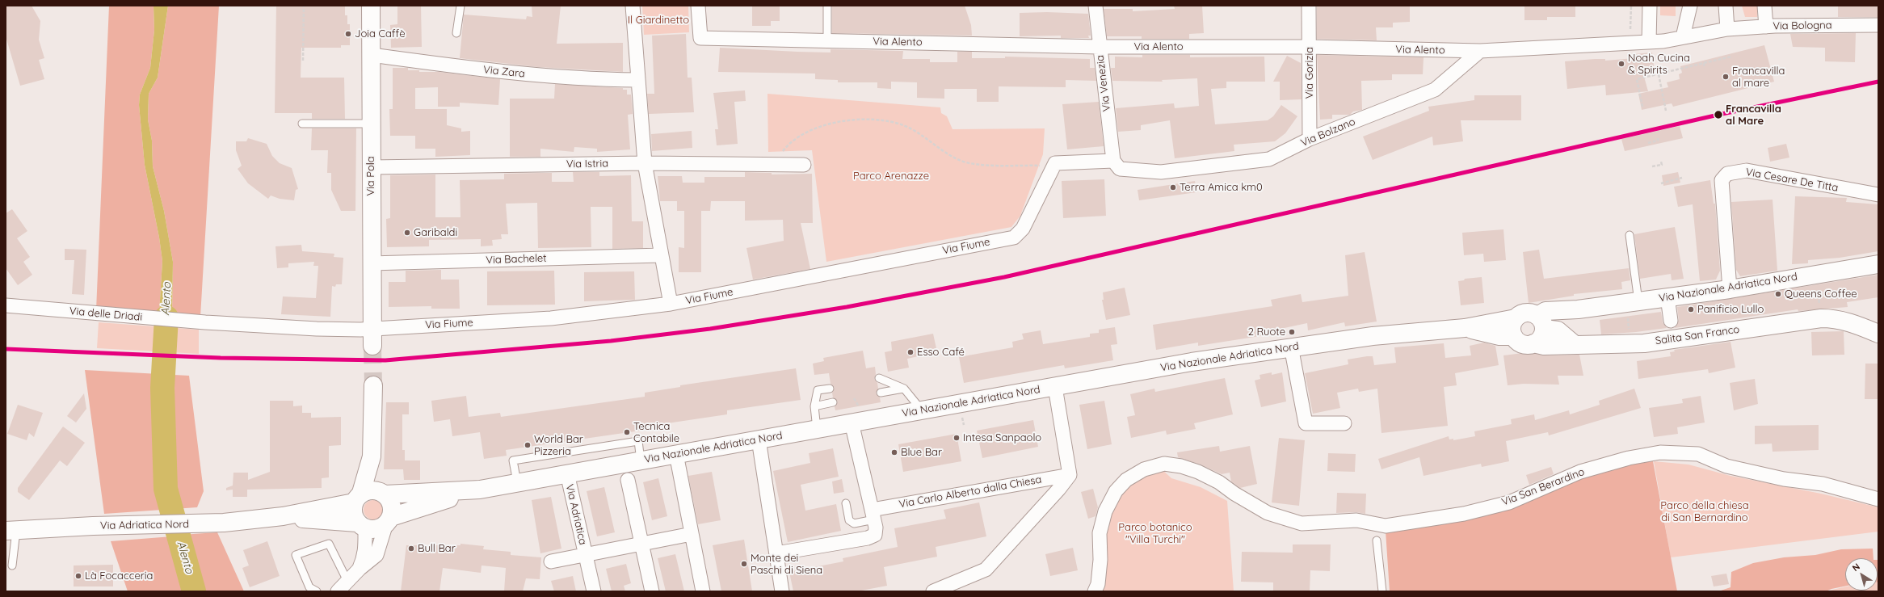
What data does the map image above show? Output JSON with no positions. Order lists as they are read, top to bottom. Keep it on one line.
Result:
{"streets":{"main road":["Via Pola","Via Nazionale Adriatica Nord","Salita San Franco","Via Adriatica Nord"],"street":["Via Bologna","Via Alento","Via Zara","Via Gorizia","Via Venezia","Via Bolzano","Via Istria","Via Cesare De Titta","Via Fiume","Via Bachelet","Via delle Driadi","Via San Berardino","Via Carlo Alberto dalla Chiesa","Via Adriatica"]},"crossings":[["Via Alento","Via Gorizia"],["Via Alento","Via Venezia"],["Via Alento","Via Bolzano"],["Via Zara","Via Pola"],["Via Gorizia","Via Bolzano"],["Via Venezia","Via Bolzano"],["Via Venezia","Via Fiume"],["Via Bolzano","Via Fiume"],["Via Istria","Via Pola"],["Via Pola","Via Fiume"],["Via Pola","Via Bachelet"],["Via Cesare De Titta","Via Nazionale Adriatica Nord"],["Via Fiume","Via delle Driadi"],["Via Nazionale Adriatica Nord","Salita San Franco"],["Via Nazionale Adriatica Nord","Via Adriatica"],["Via Nazionale Adriatica Nord","Via Adriatica Nord"]],"water":["Alento"],"parks":["Il Giardinetto","Parco Arenazze","Parco della chiesa di San Bernardino","Parco botanico \"Villa Turchi\""],"places":["Joia Caffè","Noah Cucina & Spirits","Francavilla al mare","Francavilla al Mare","Terra Amica km0","Garibaldi","Queens Coffee","Panificio Lullo","2 Ruote","Esso Café","Tecnica Contabile","Intesa Sanpaolo","World Bar Pizzeria","Blue Bar","Bull Bar","Monte dei Paschi di Siena","Là Focacceria"],"north":"top left"}
